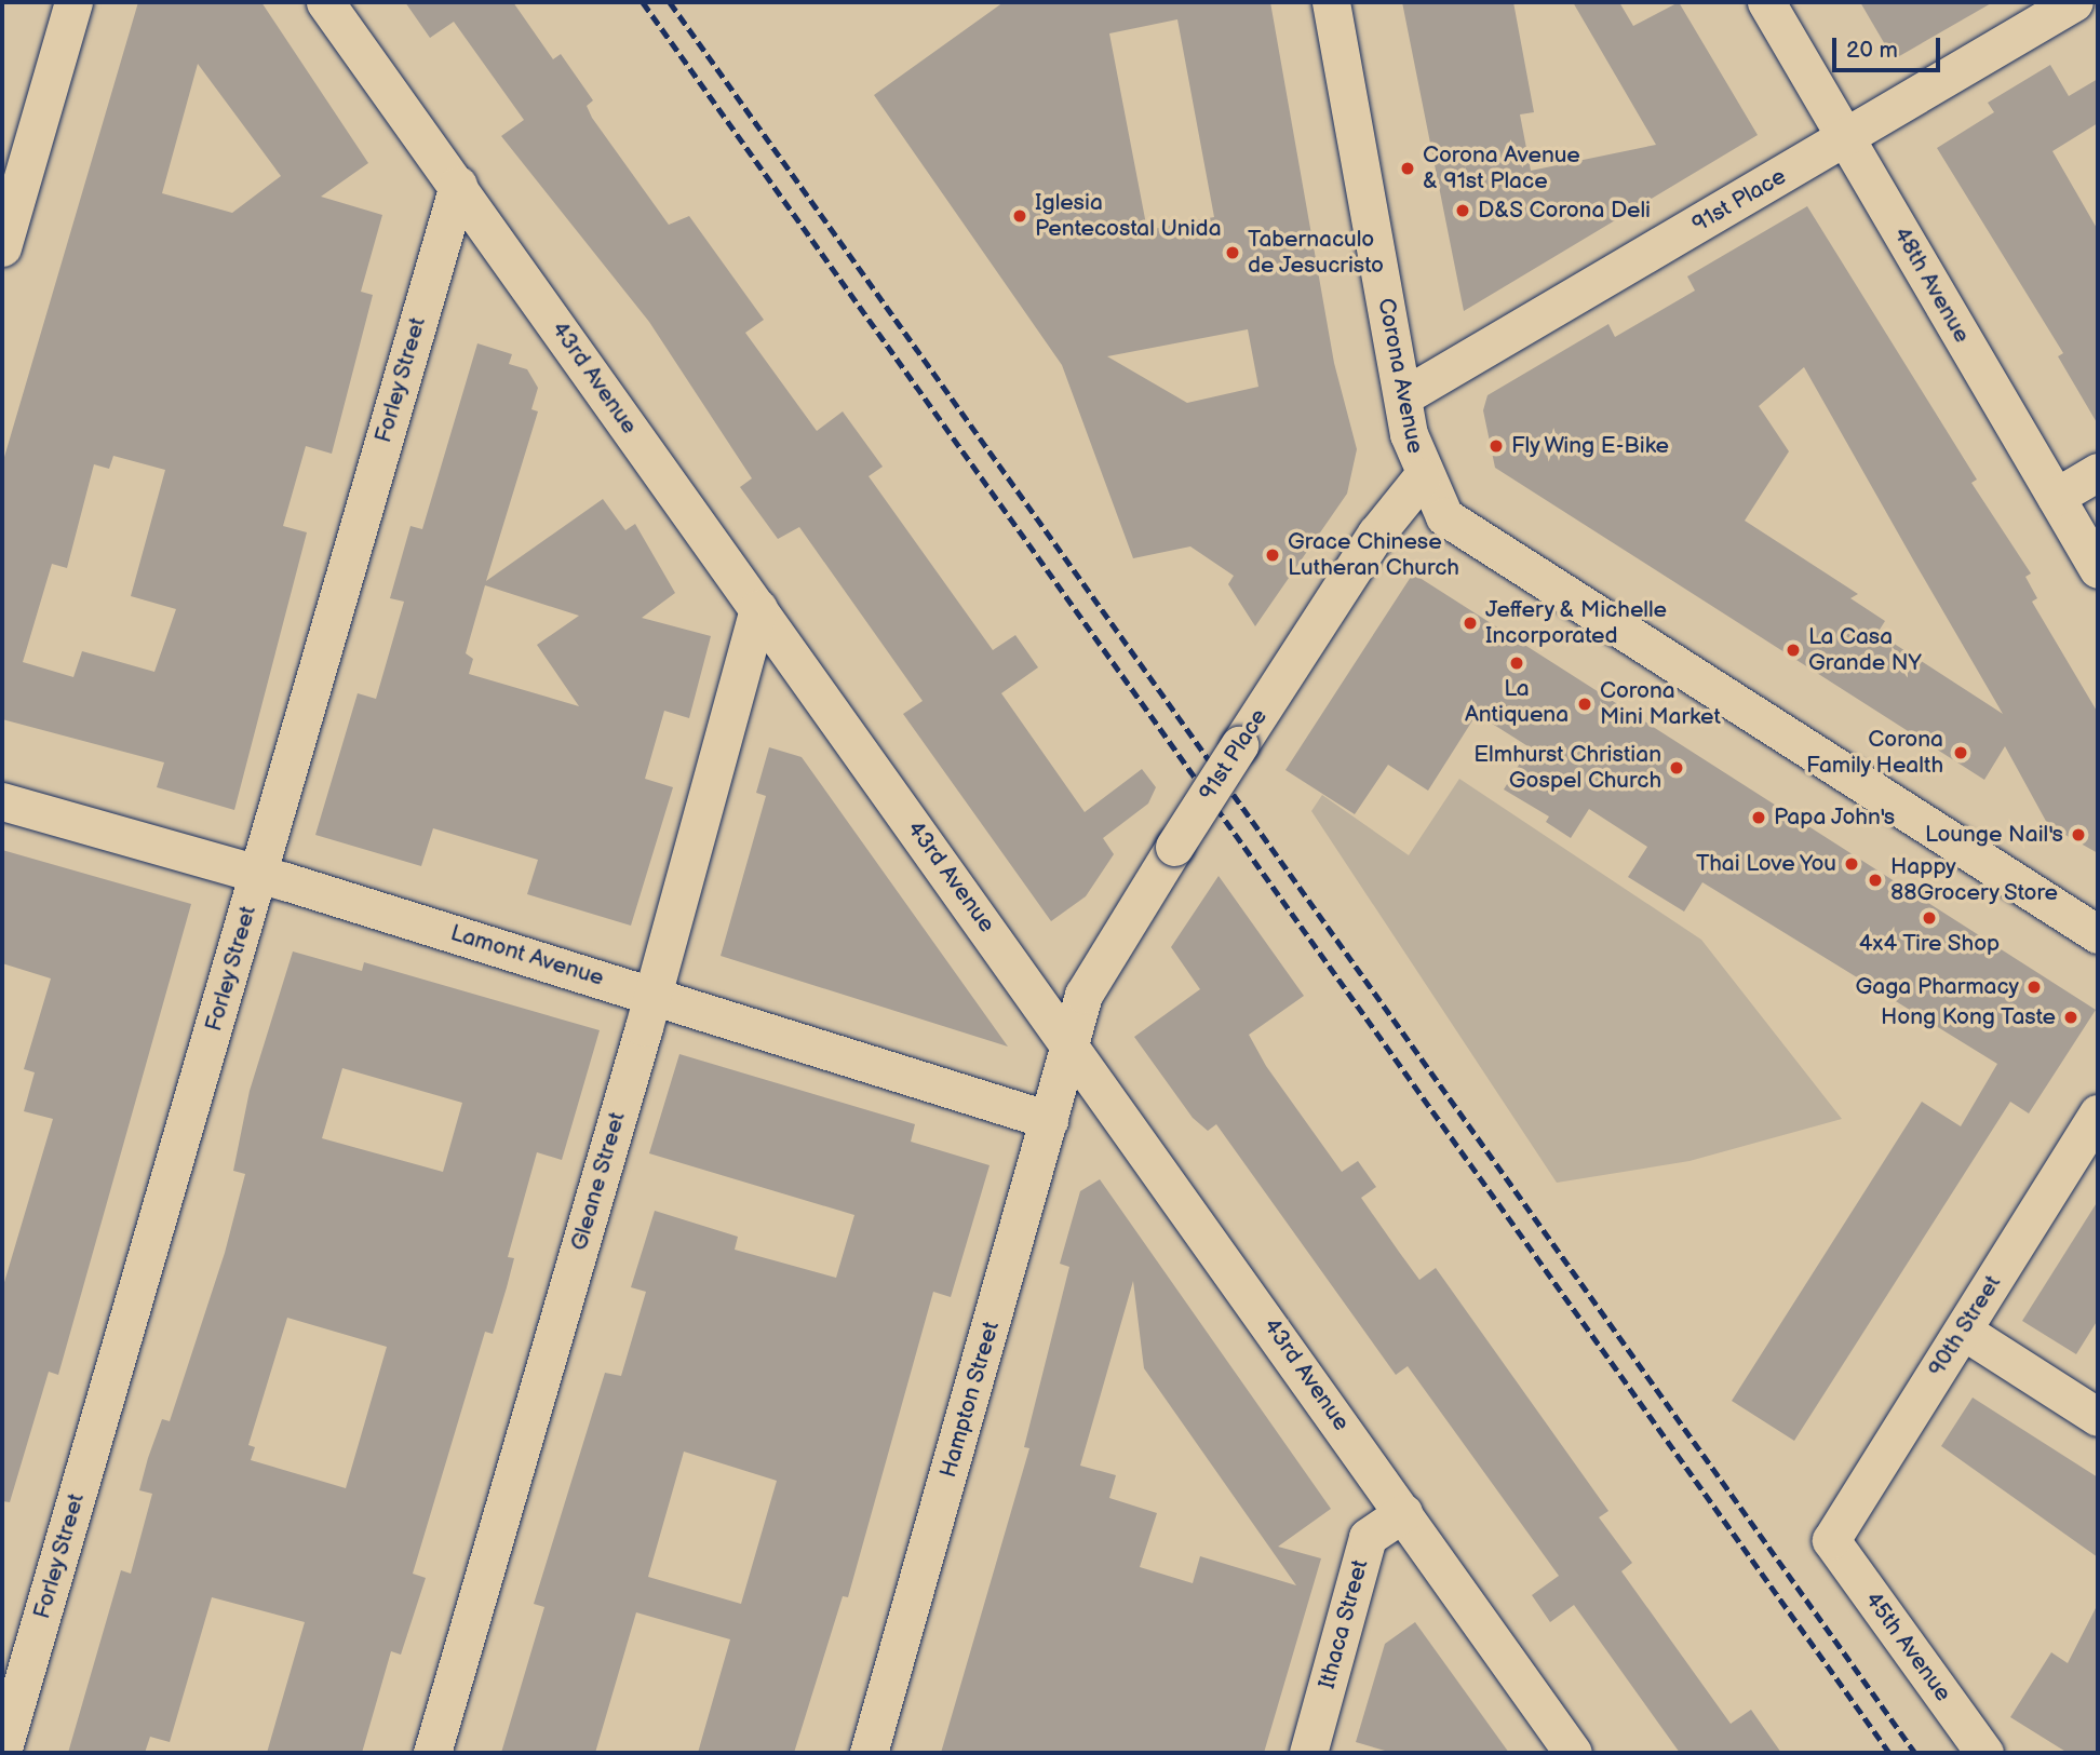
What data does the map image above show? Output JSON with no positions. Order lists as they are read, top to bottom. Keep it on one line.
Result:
{"streets":{"street":["91st Place","48th Avenue","Corona Avenue","43rd Avenue","Forley Street","Lamont Avenue","Gleane Street","90th Street","Hampton Street","Ithaca Street","45th Avenue"]},"crossings":[["91st Place","48th Avenue"],["91st Place","Corona Avenue"],["91st Place","43rd Avenue"],["91st Place","Hampton Street"],["43rd Avenue","Forley Street"],["43rd Avenue","Gleane Street"],["43rd Avenue","Hampton Street"],["43rd Avenue","Ithaca Street"],["Forley Street","Lamont Avenue"],["Lamont Avenue","Gleane Street"],["Lamont Avenue","Hampton Street"],["90th Street","45th Avenue"]],"places":["Corona Avenue & 91st Place","D&S Corona Deli","Iglesia Pentecostal Unida","Tabernaculo de Jesucristo","Fly Wing E-Bike","Grace Chinese Lutheran Church","Jeffery & Michelle Incorporated","La Casa Grande NY","La Antiquena","Corona Mini Market","Corona Family Health","Elmhurst Christian Gospel Church","Papa John's","Lounge Nail's","Thai Love You","Happy 88Grocery Store","4x4 Tire Shop","Gaga Pharmacy","Hong Kong Taste"],"scale_bar":"20 m"}
